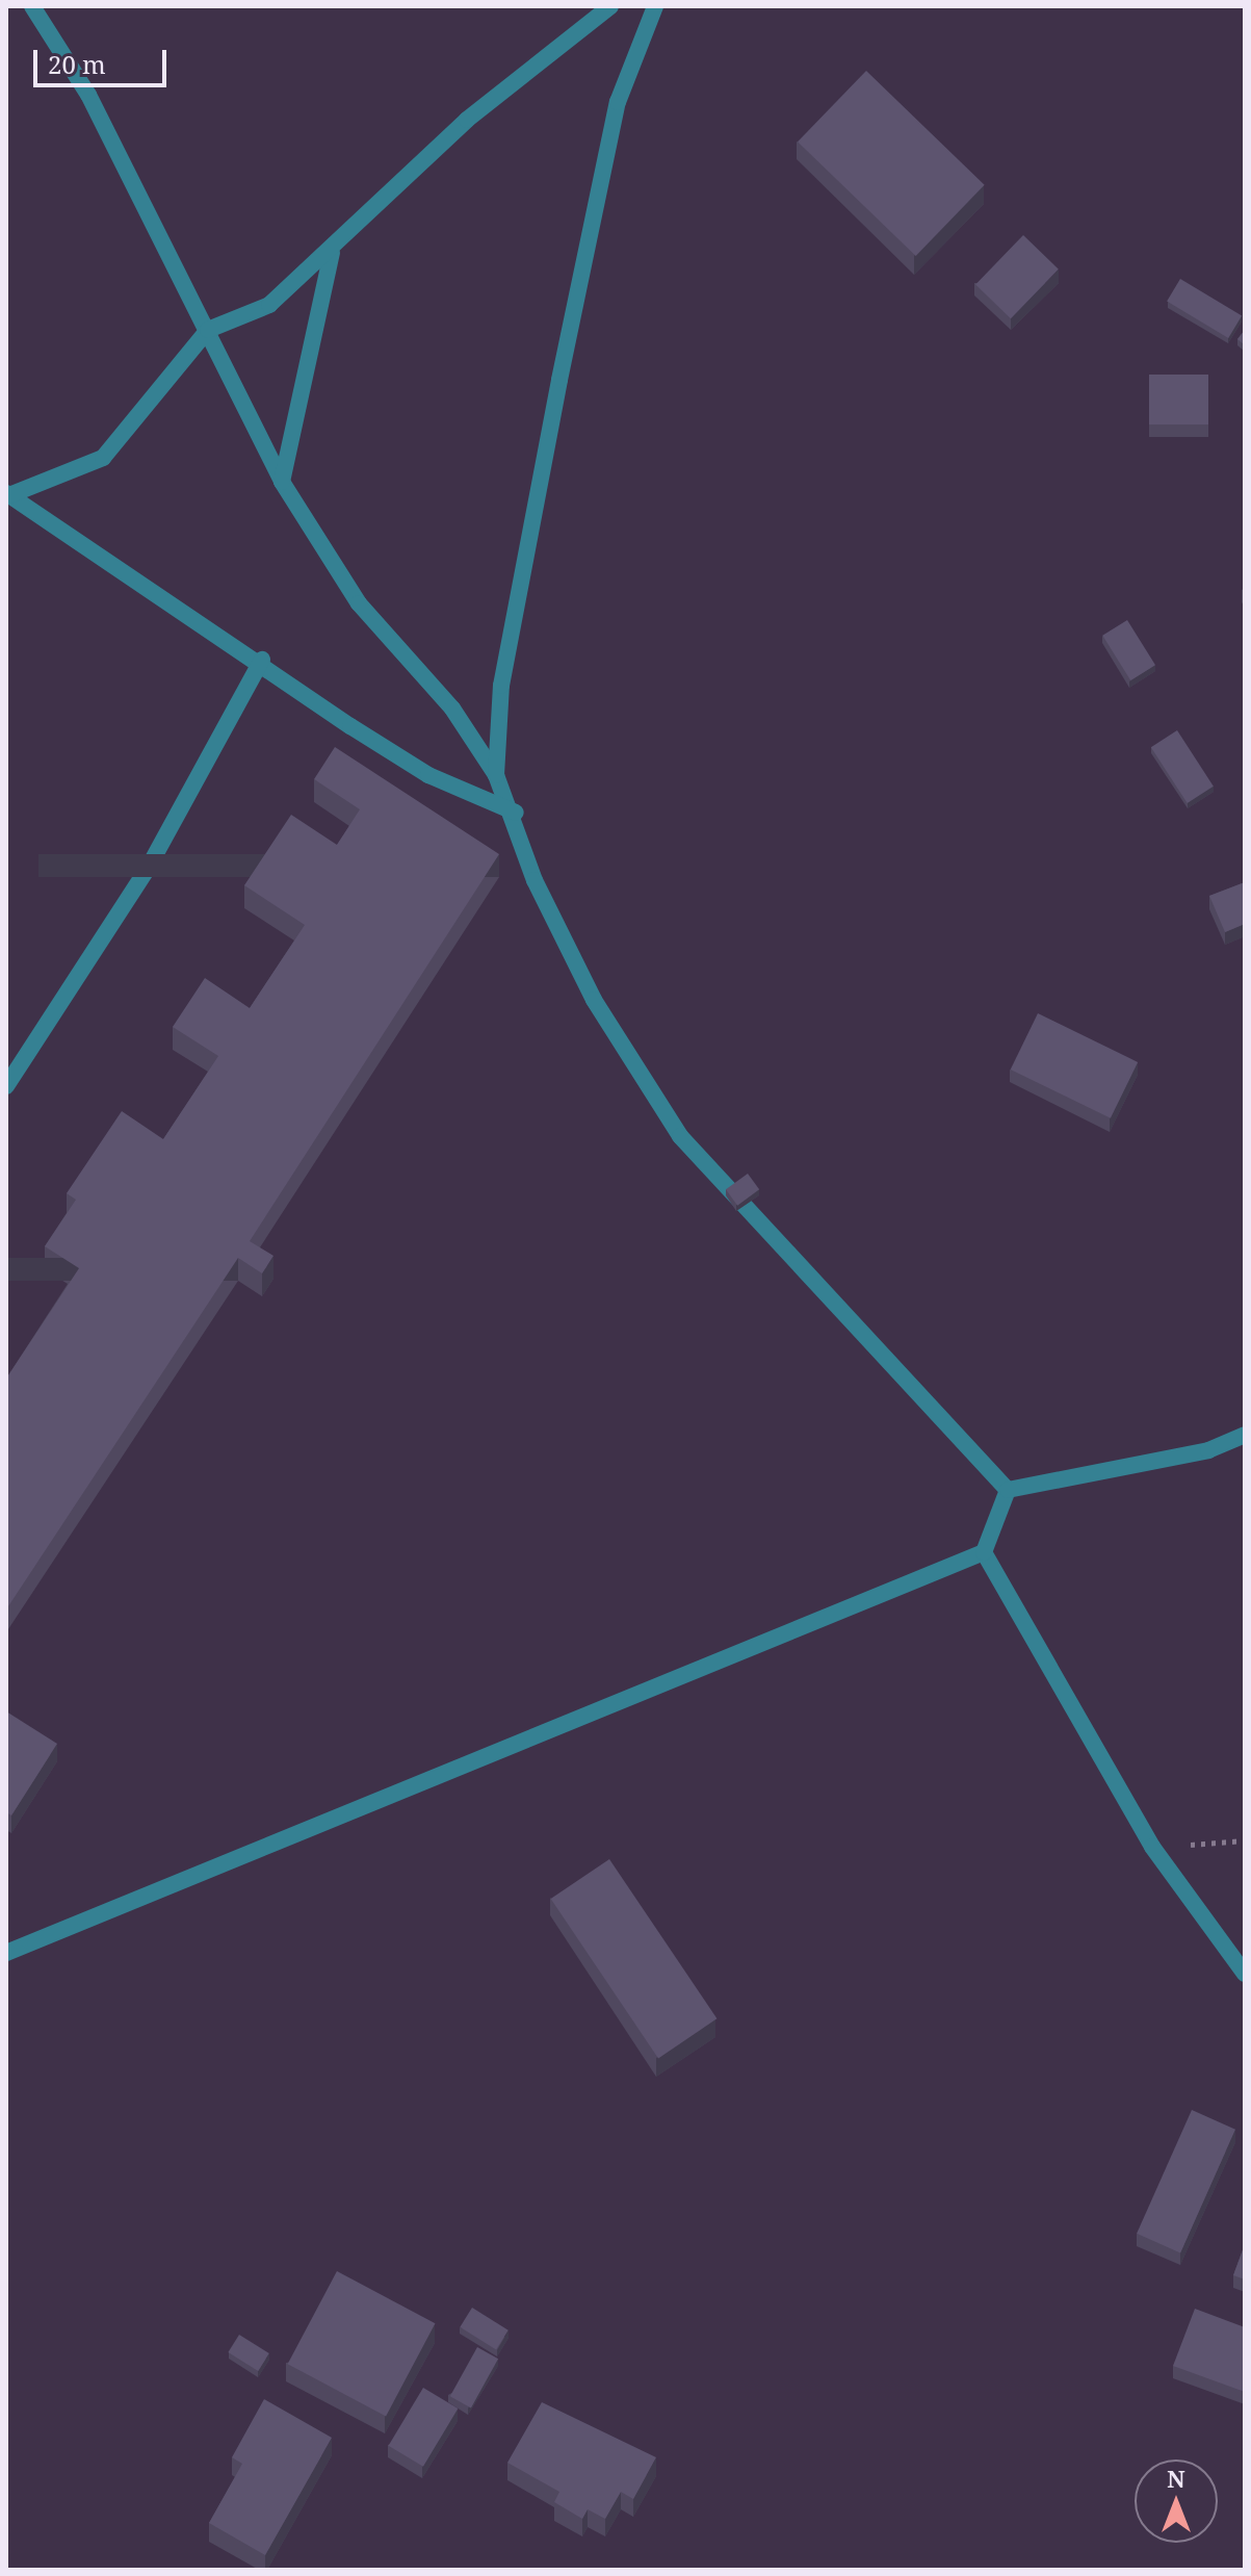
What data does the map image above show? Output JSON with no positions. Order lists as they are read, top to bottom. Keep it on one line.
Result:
{"scale_bar":"20 m","north":"top"}
